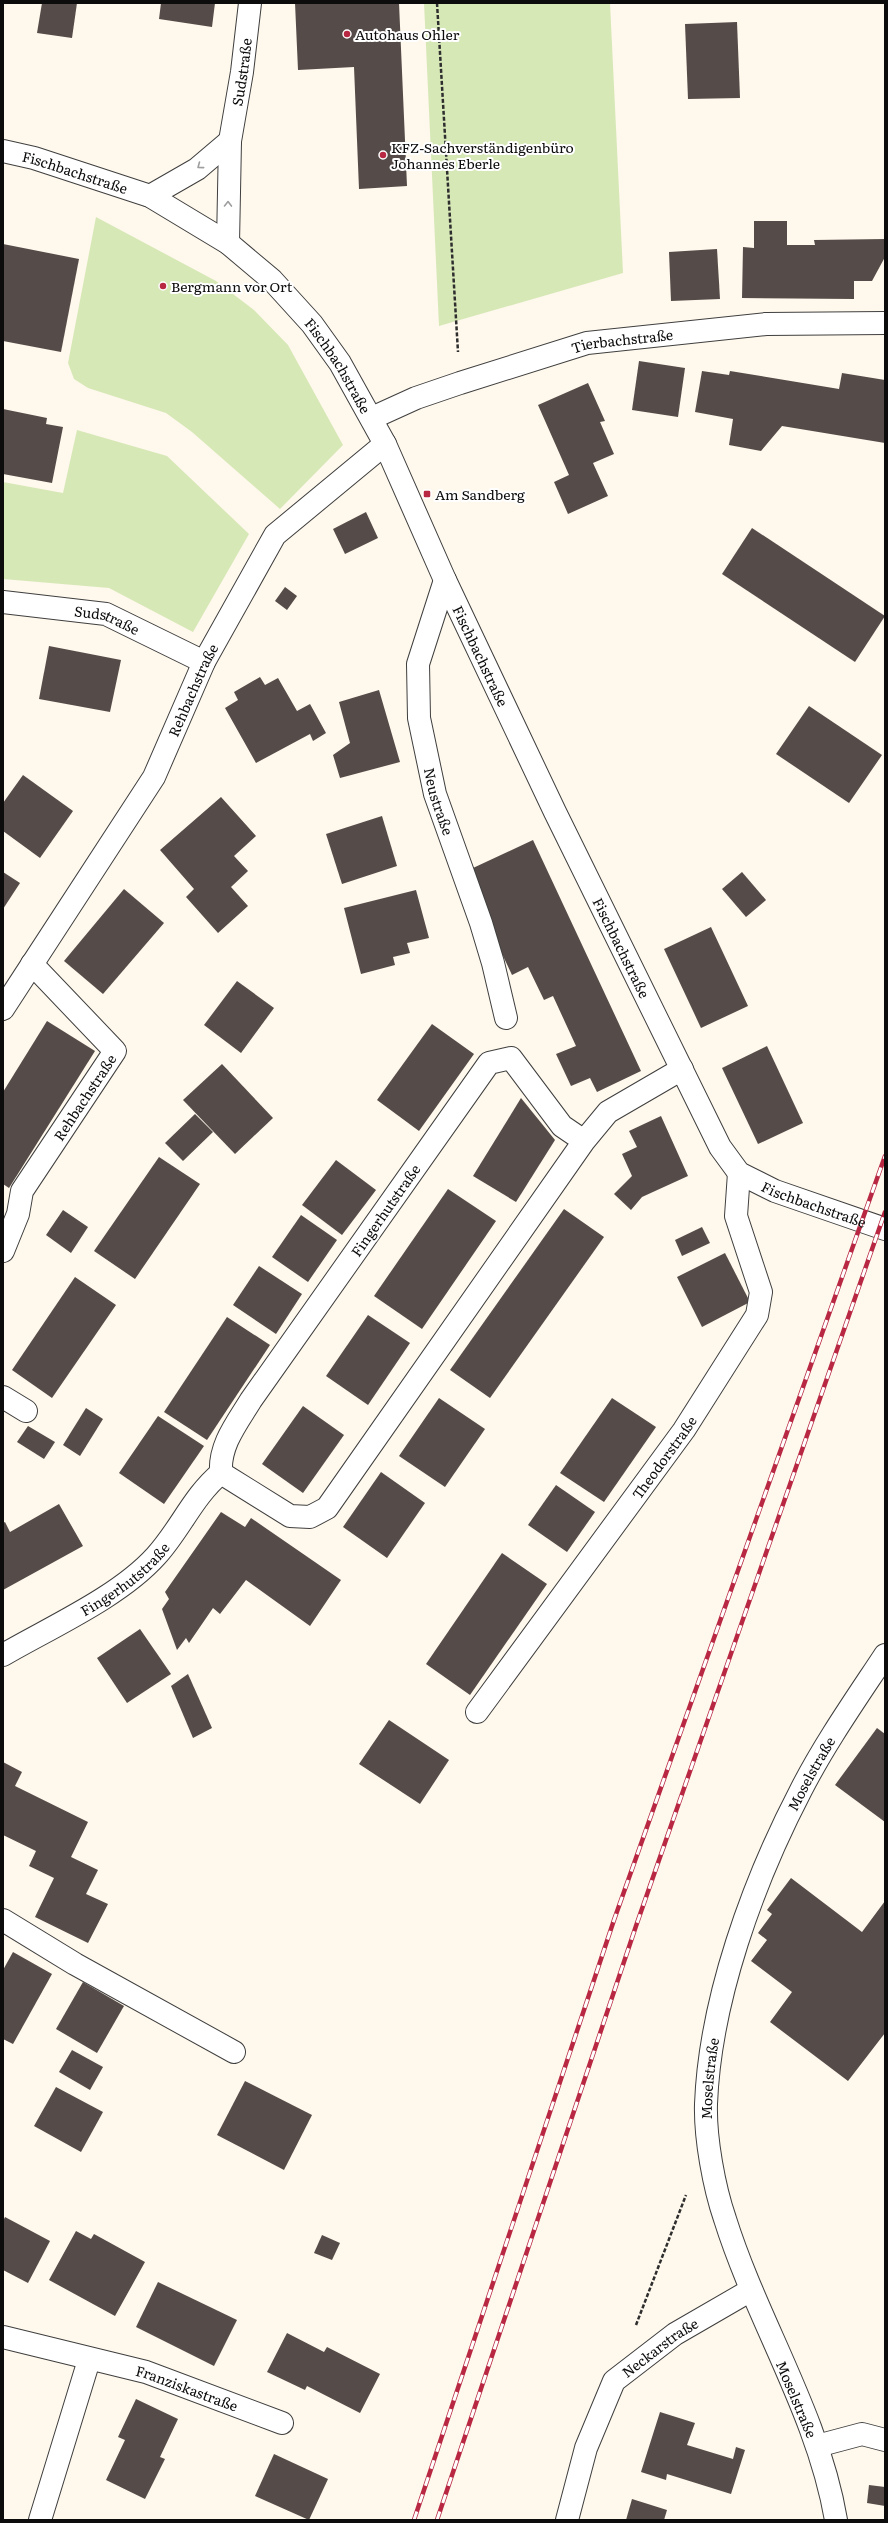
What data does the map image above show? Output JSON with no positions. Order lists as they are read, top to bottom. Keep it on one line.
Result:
{"streets":{"street":["Sudstraße","Fischbachstraße","Tierbachstraße","Rehbachstraße","Neustraße","Fingerhutstraße","Theodorstraße","Moselstraße","Neckarstraße","Franziskastraße"]},"crossings":[["Sudstraße","Fischbachstraße"],["Sudstraße","Rehbachstraße"],["Fischbachstraße","Tierbachstraße"],["Fischbachstraße","Rehbachstraße"],["Fischbachstraße","Neustraße"],["Fischbachstraße","Theodorstraße"],["Moselstraße","Neckarstraße"]],"places":{"other":["Autohaus Ohler","KFZ-Sachverständigenbüro Johannes Eberle","Bergmann vor Ort"],"transit":["Am Sandberg"]}}
